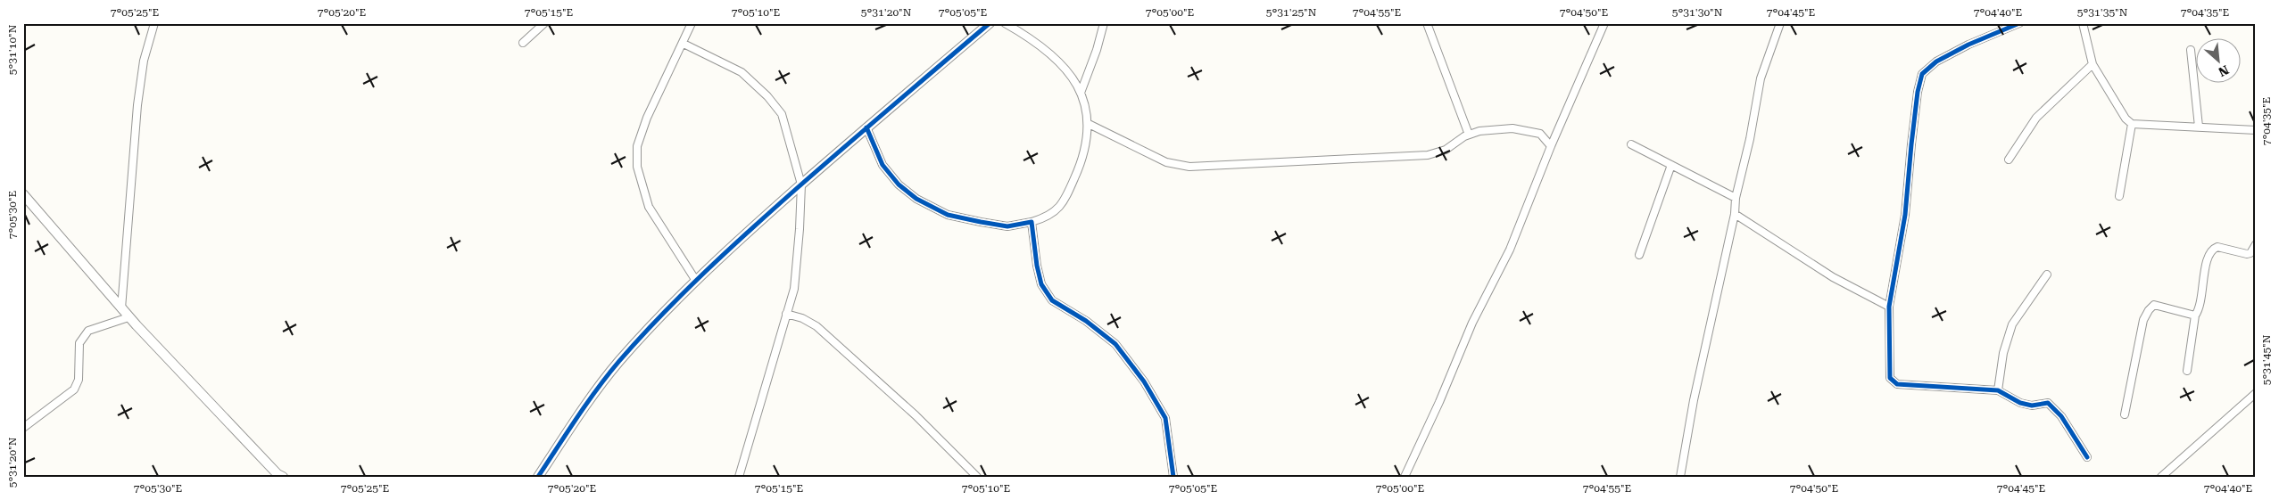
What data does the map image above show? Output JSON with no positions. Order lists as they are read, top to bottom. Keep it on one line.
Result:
{"north":"bottom right","coordinates":["7°05'25\"E","7°05'20\"E","7°05'15\"E","7°05'10\"E","5°31'20\"N","7°05'05\"E","7°05'00\"E","5°31'25\"N","7°04'55\"E","7°04'50\"E","5°31'30\"N","7°04'45\"E","7°04'40\"E","5°31'35\"N","7°04'35\"E","5°31'10\"N","7°05'30\"E","5°31'45\"N"]}
